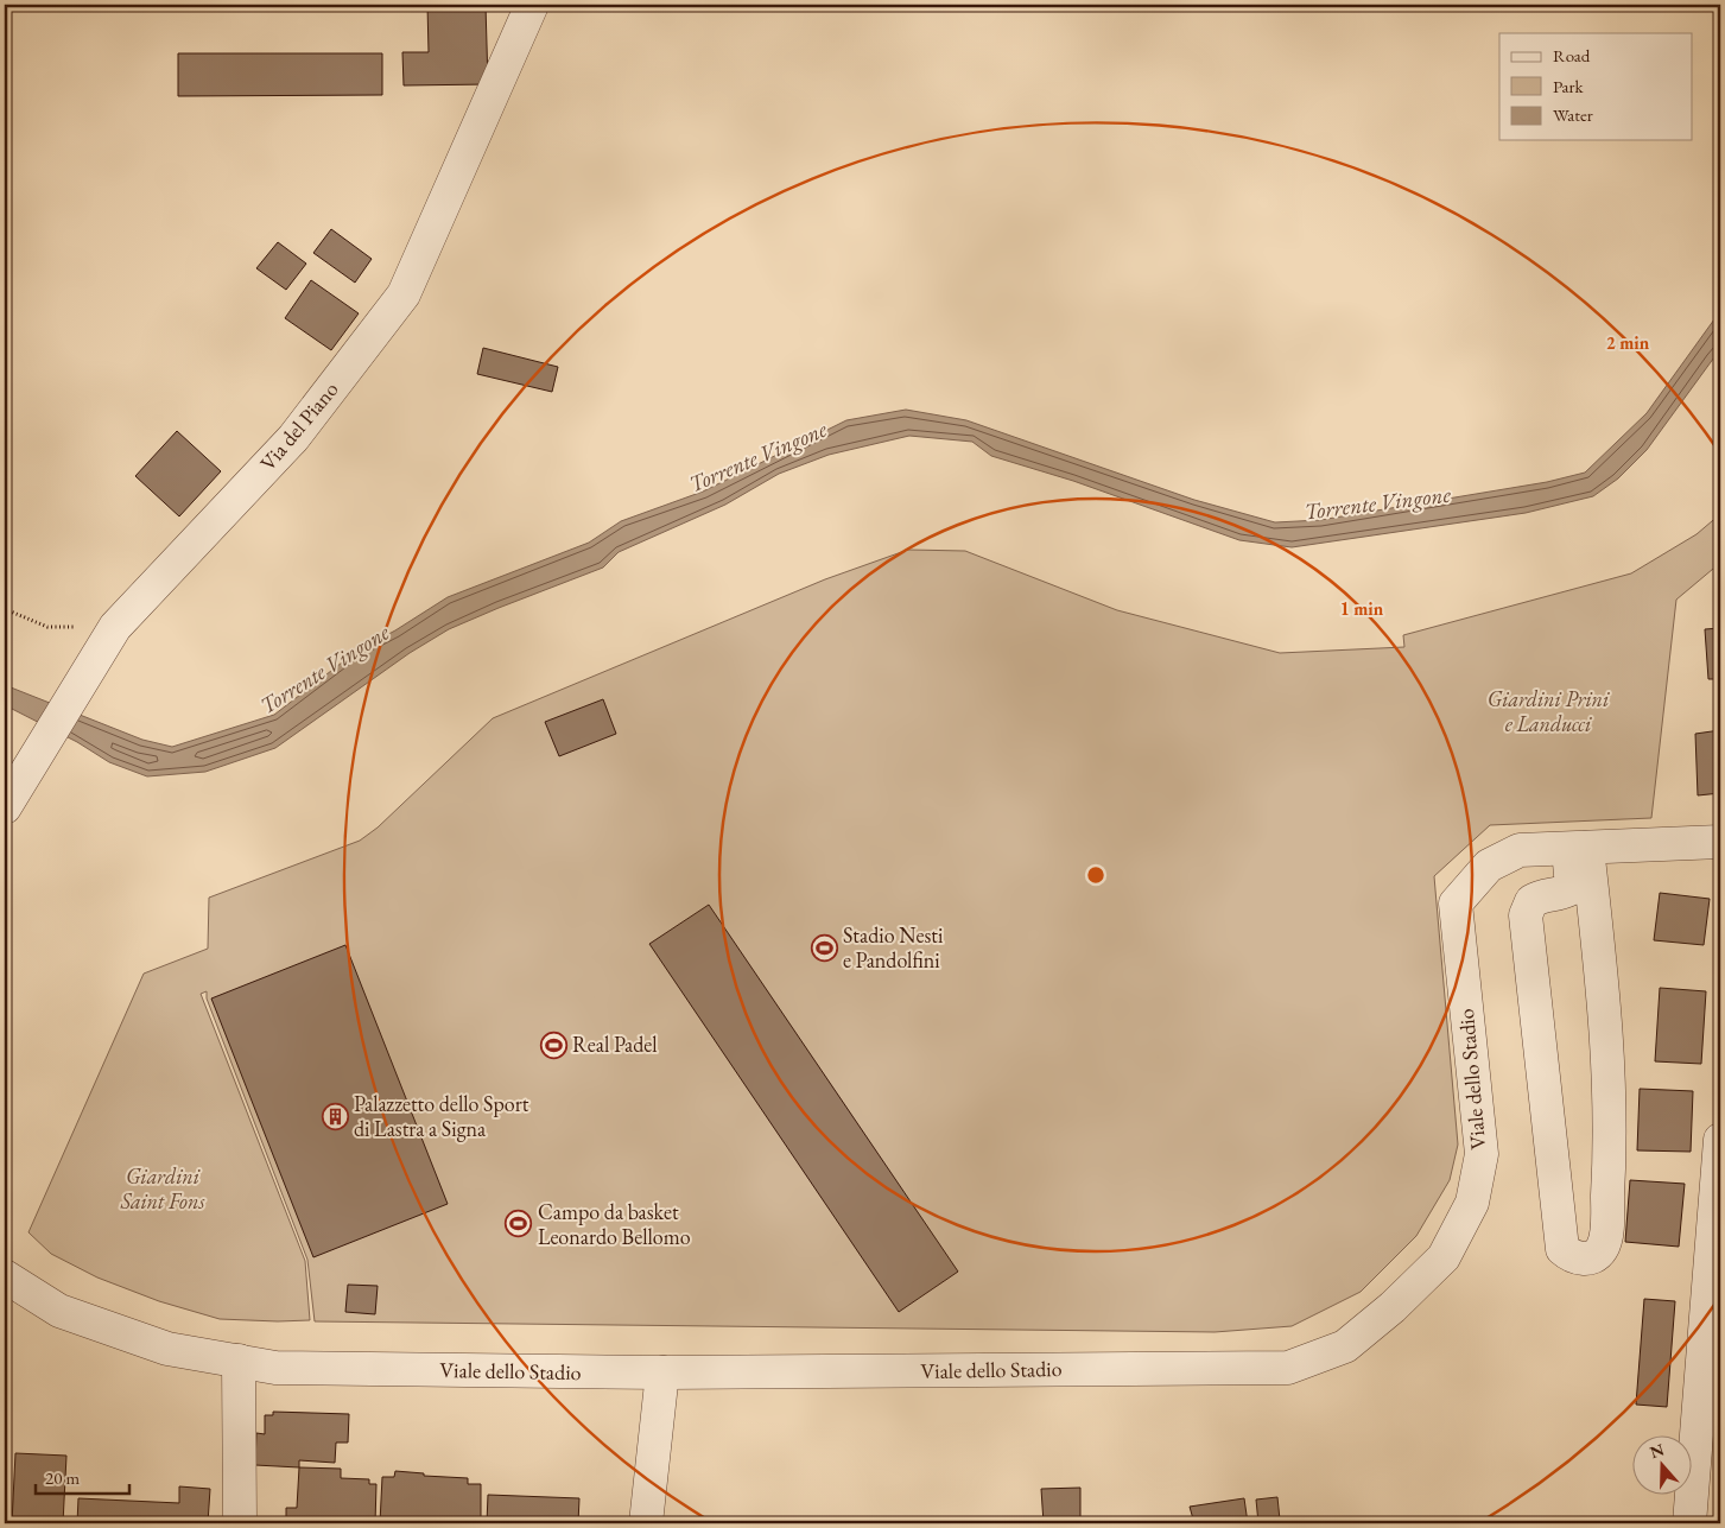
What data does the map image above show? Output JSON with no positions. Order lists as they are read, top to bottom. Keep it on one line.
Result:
{"streets":{"street":["Via del Piano","Viale dello Stadio"]},"water":["Torrente Vingone"],"parks":["Giardini Prini e Landucci","Giardini Saint Fons"],"places":{"sports":["Stadio Nesti e Pandolfini","Real Padel","Campo da basket Leonardo Bellomo"],"building":["Palazzetto dello Sport di Lastra a Signa"]},"legend":["Road","Park","Water"],"scale_bar":"20 m","north":"top","rings":["2 min","1 min"]}
